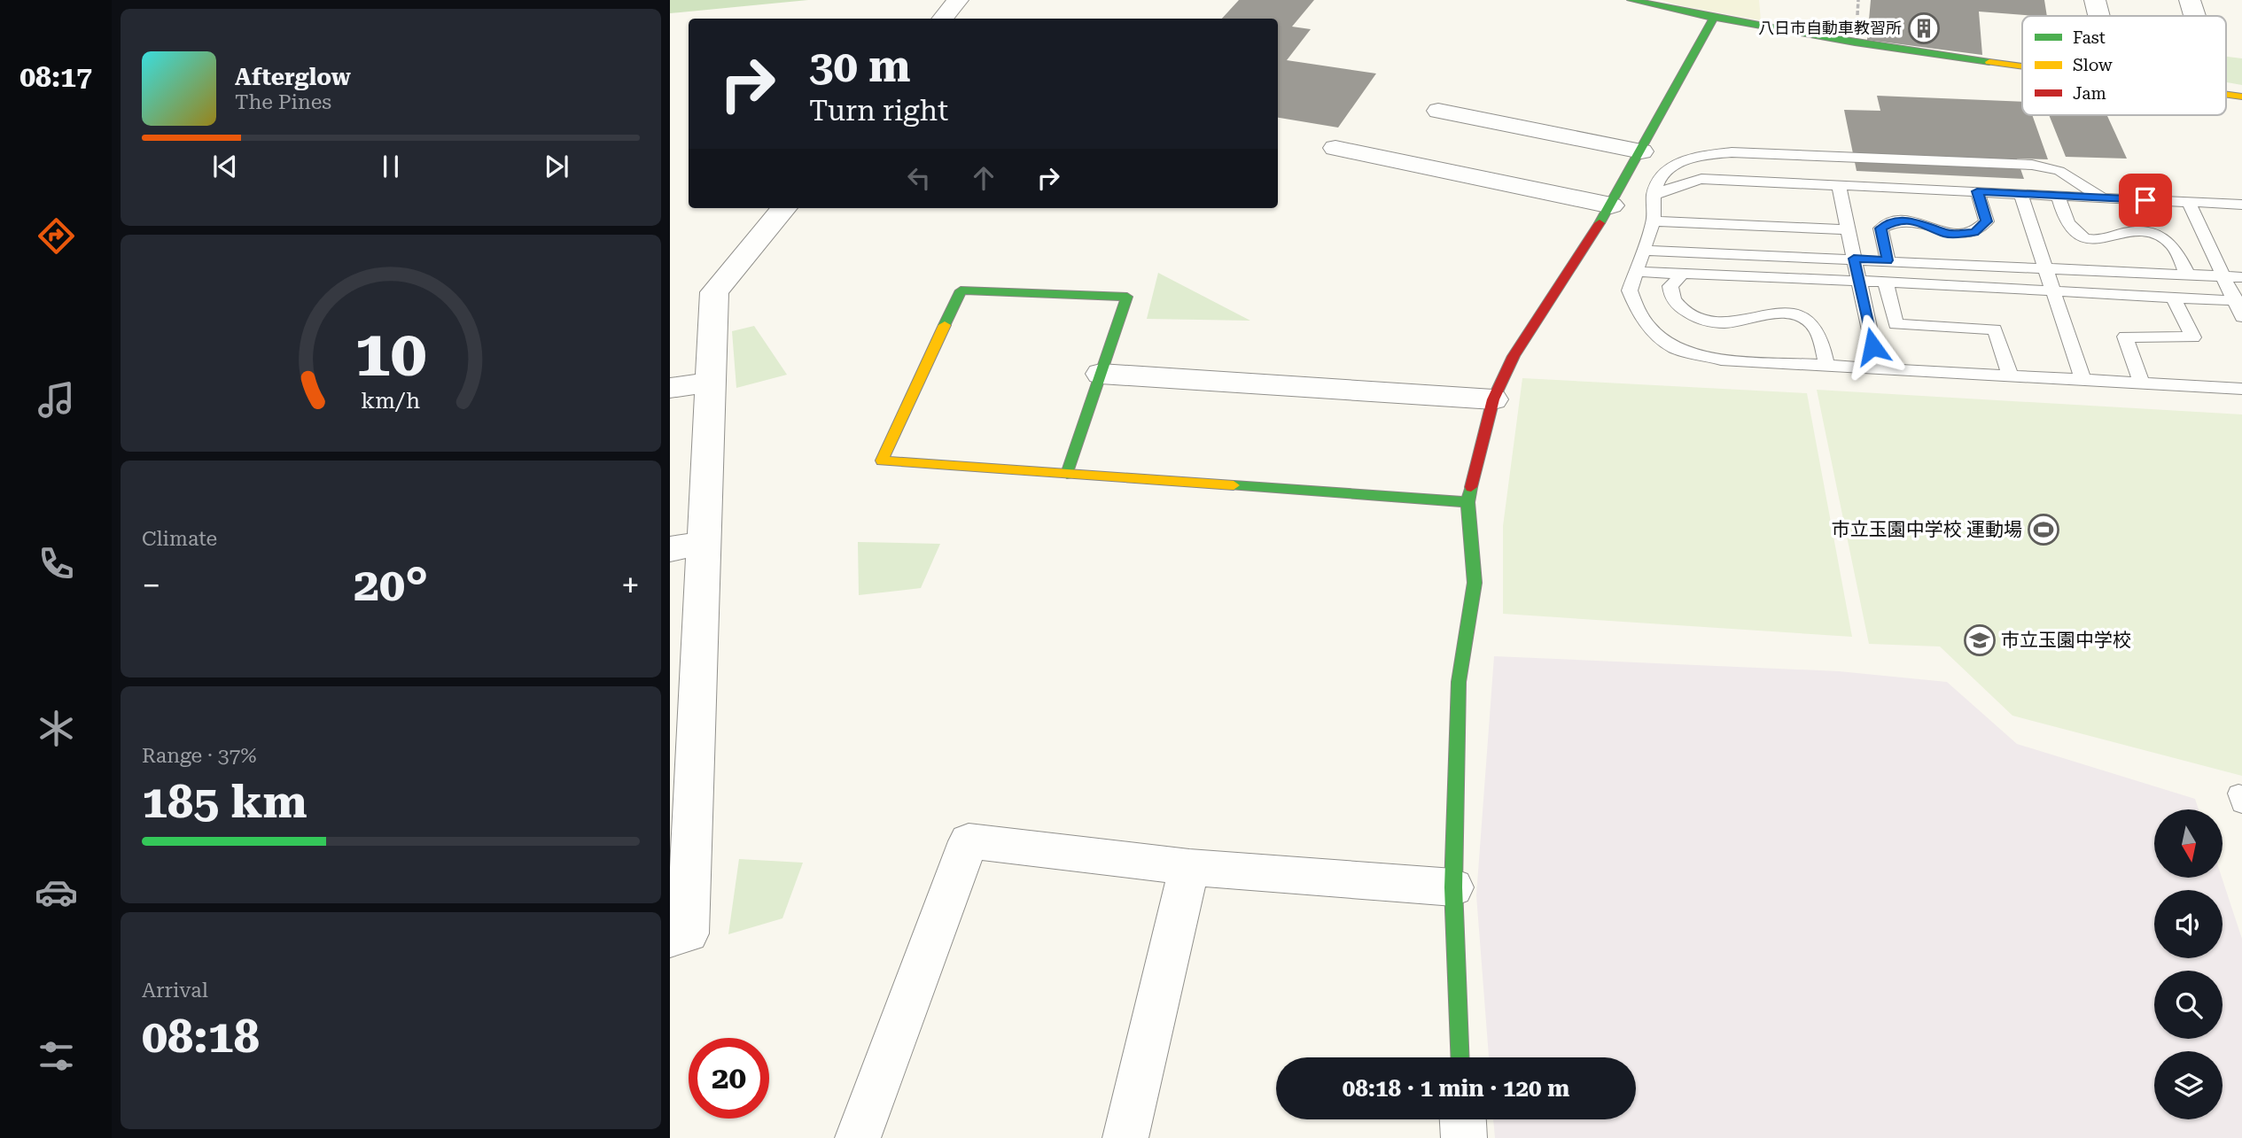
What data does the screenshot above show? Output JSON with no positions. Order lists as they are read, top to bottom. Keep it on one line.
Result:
{"places":{"building":["八日市自動車教習所"],"sports":["市立玉園中学校 運動場"],"school or university":["市立玉園中学校"]},"legend":["Fast","Slow","Jam"],"north":"bottom","page":{"tabs":"08:17","turn":["30 m","Turn right"],"song":["Afterglow","The Pines"],"tile":["Climate",["Range · 37%","185 km"],["Arrival","08:18"]],"heat":["−","20°","+"],"limit":"20","trip":"08:18 · 1 min · 120 m","gauge":["10","km/h"]}}
